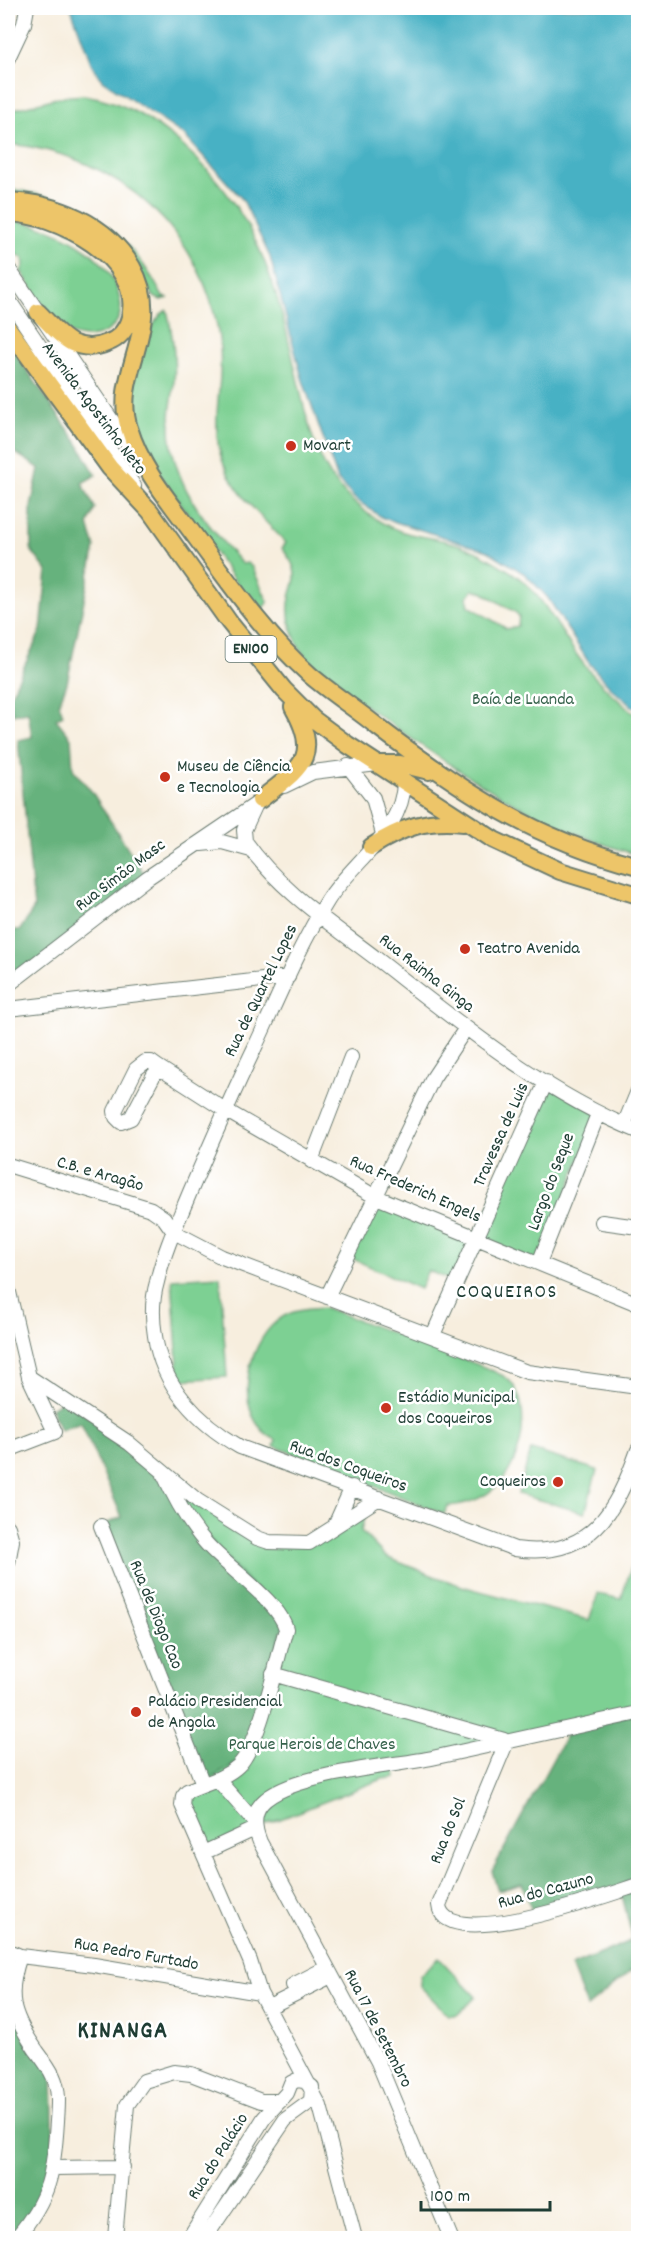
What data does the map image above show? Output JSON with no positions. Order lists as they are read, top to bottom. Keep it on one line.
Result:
{"streets":{"main road":["Avenida Agostinho Neto","EN100"],"street":["Rua Simão Masc","Rua Rainha Ginga","Rua de Quartel Lopes","Travessa de Luis","C.B. e Aragão","Largo do Seque","Rua Frederich Engels","Rua dos Coqueiros","Rua de Diogo Cao","Rua do Sol","Rua do Cazuno","Rua Pedro Furtado","Rua 17 de Setembro","Rua do Palácio"]},"crossings":[["Avenida Agostinho Neto","EN100"],["Rua Simão Masc","Rua Rainha Ginga"],["Rua Simão Masc","Rua de Quartel Lopes"],["Rua Rainha Ginga","Rua de Quartel Lopes"],["Rua Rainha Ginga","Travessa de Luis"],["Rua Rainha Ginga","Largo do Seque"],["Rua de Quartel Lopes","C.B. e Aragão"],["Rua de Quartel Lopes","Rua Frederich Engels"],["Rua de Quartel Lopes","Rua dos Coqueiros"],["Travessa de Luis","C.B. e Aragão"],["Travessa de Luis","Rua Frederich Engels"],["C.B. e Aragão","Rua dos Coqueiros"],["Largo do Seque","Rua Frederich Engels"],["Rua do Sol","Rua do Cazuno"]],"districts":["COQUEIROS","KINANGA"],"parks":["Baía de Luanda","Parque Herois de Chaves"],"places":["Movart","Museu de Ciência e Tecnologia","Teatro Avenida","Estádio Municipal dos Coqueiros","Coqueiros","Palácio Presidencial de Angola"],"scale_bar":"100 m"}
